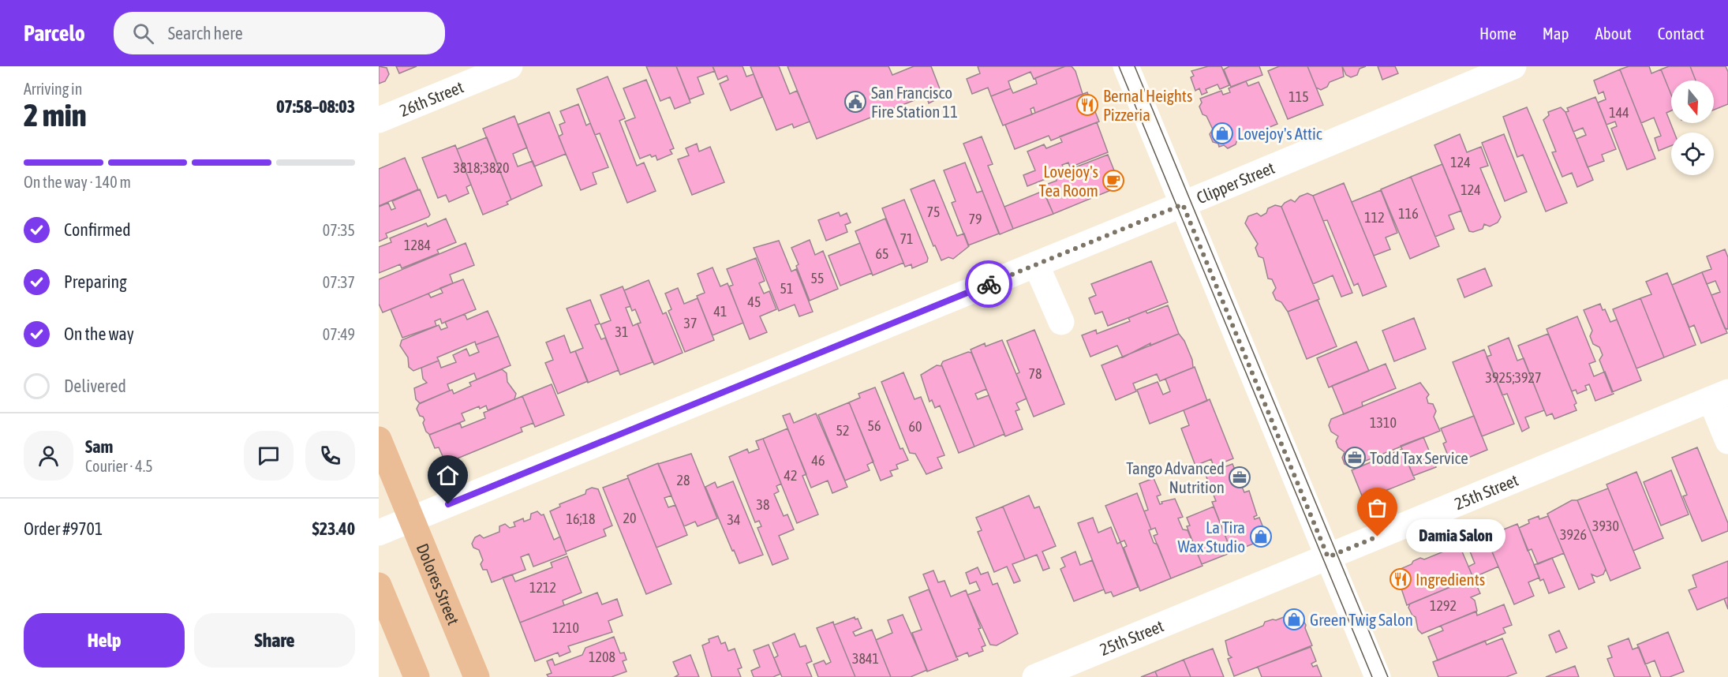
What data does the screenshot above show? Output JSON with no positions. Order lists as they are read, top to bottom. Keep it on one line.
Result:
{"streets":{"main road":["Dolores Street"],"street":["26th Street","Clipper Street","25th Street"]},"crossings":[["Clipper Street","Dolores Street"]],"places":{"public building":["San Francisco Fire Station 11"],"restaurant":["Bernal Heights Pizzeria","Ingredients"],"shop":["Lovejoy's Attic","La Tira Wax Studio","Green Twig Salon"],"cafe":["Lovejoy's Tea Room"],"office":["Todd Tax Service","Tango Advanced Nutrition"],"other":["Damia Salon"]},"house_numbers":["115","144","124","3818;3820","124","75","116","112","79","71","1284","65","55","51","45","41","37","31","78","3925;3927","1310","56","60","52","46","42","28","38","20","16;18","34","3930","3926","1212","1292","1210","1208","3841"],"north":"bottom","page":{"header":"Parcelo","search":"Search here","nav":["Home","Map","About","Contact"],"heading":["2 min","Arriving in","07:58–08:03"],"panel":["Sam","Courier · 4.5","Order #9701","$23.40"],"bar":"On the way · 140 m","list":[["Confirmed","07:35"],["Preparing","07:37"],["On the way","07:49"],"Delivered"],"bubble":"Damia Salon","buttons":["Help","Share"]}}
